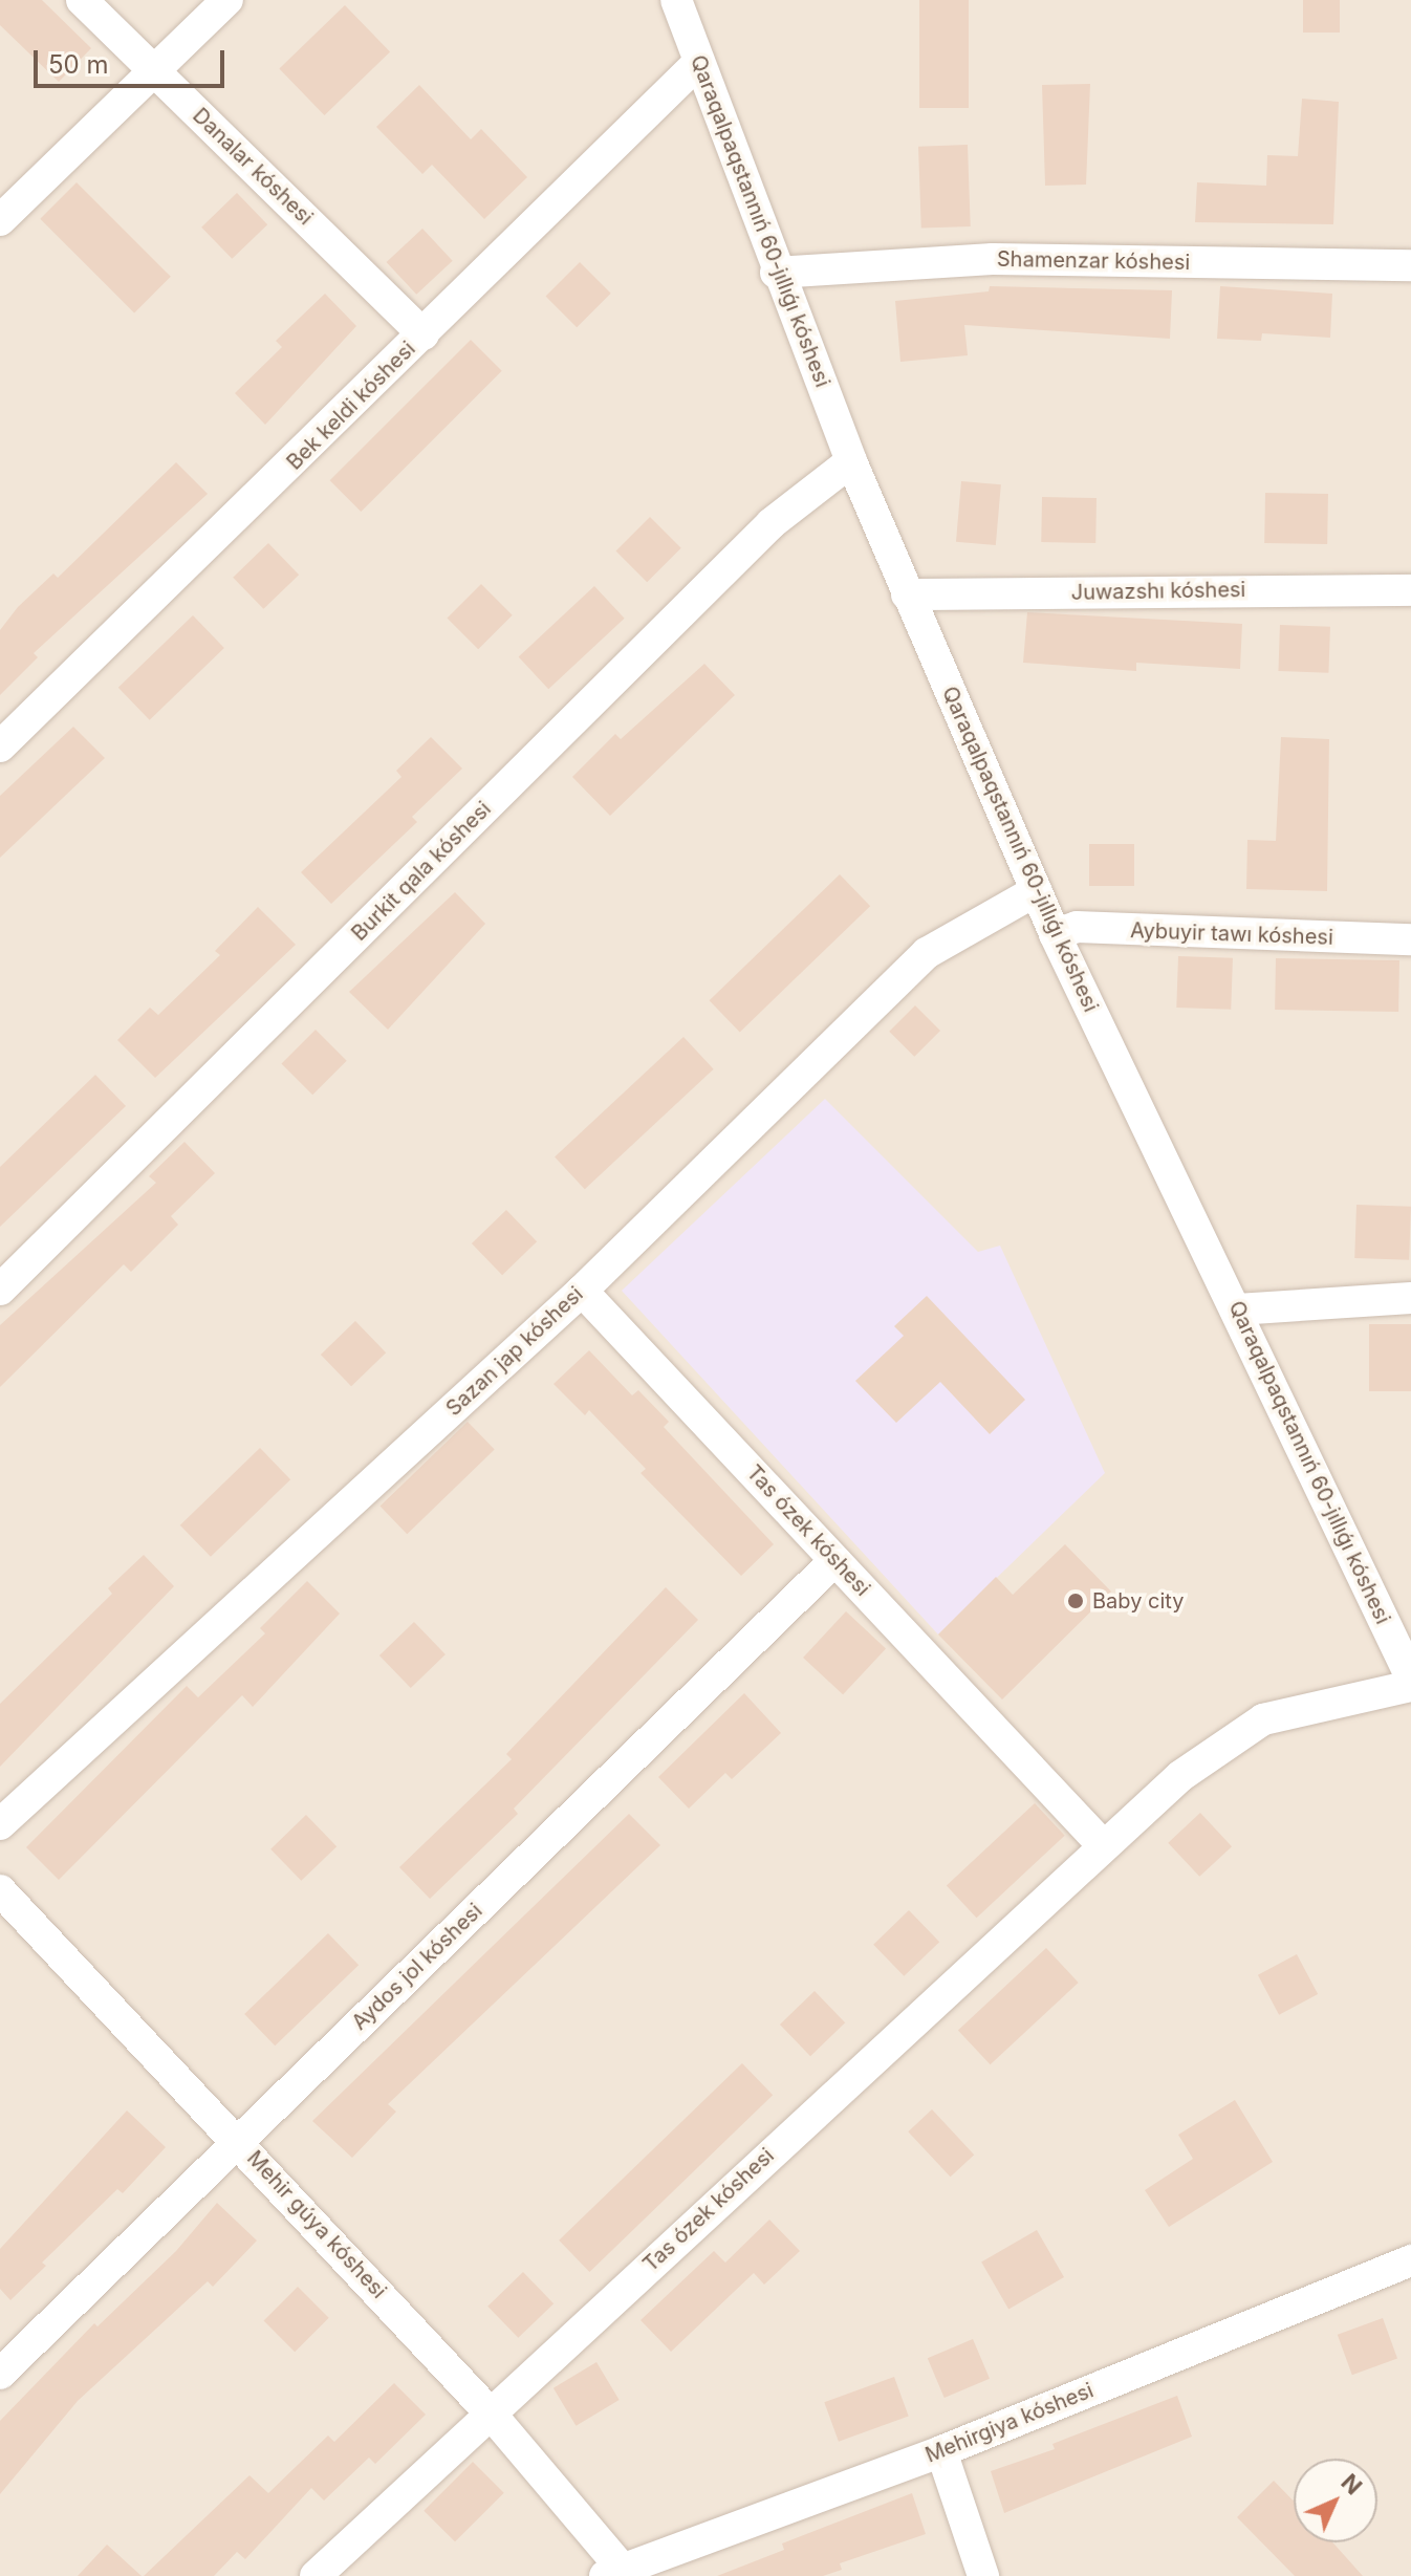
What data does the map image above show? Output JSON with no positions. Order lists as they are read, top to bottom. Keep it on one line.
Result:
{"streets":{"street":["Danalar kóshesi","Qaraqalpaqstannıń 60-jıllıǵı kóshesi","Shamenzar kóshesi","Bek keldi kóshesi","Juwazshı kóshesi","Burkit qala kóshesi","Aybuyir tawı kóshesi","Sazan jap kóshesi","Tas ózek kóshesi","Aydos jol kóshesi","Mehir gúyа kóshesi","Mehirgiya kóshesi"]},"crossings":[["Danalar kóshesi","Bek keldi kóshesi"],["Qaraqalpaqstannıń 60-jıllıǵı kóshesi","Shamenzar kóshesi"],["Qaraqalpaqstannıń 60-jıllıǵı kóshesi","Bek keldi kóshesi"],["Qaraqalpaqstannıń 60-jıllıǵı kóshesi","Juwazshı kóshesi"],["Qaraqalpaqstannıń 60-jıllıǵı kóshesi","Burkit qala kóshesi"],["Qaraqalpaqstannıń 60-jıllıǵı kóshesi","Aybuyir tawı kóshesi"],["Qaraqalpaqstannıń 60-jıllıǵı kóshesi","Sazan jap kóshesi"],["Sazan jap kóshesi","Tas ózek kóshesi"],["Tas ózek kóshesi","Aydos jol kóshesi"],["Tas ózek kóshesi","Mehir gúyа kóshesi"],["Aydos jol kóshesi","Mehir gúyа kóshesi"],["Mehir gúyа kóshesi","Mehirgiya kóshesi"]],"places":["Baby city"],"scale_bar":"50 m","north":"top right"}
